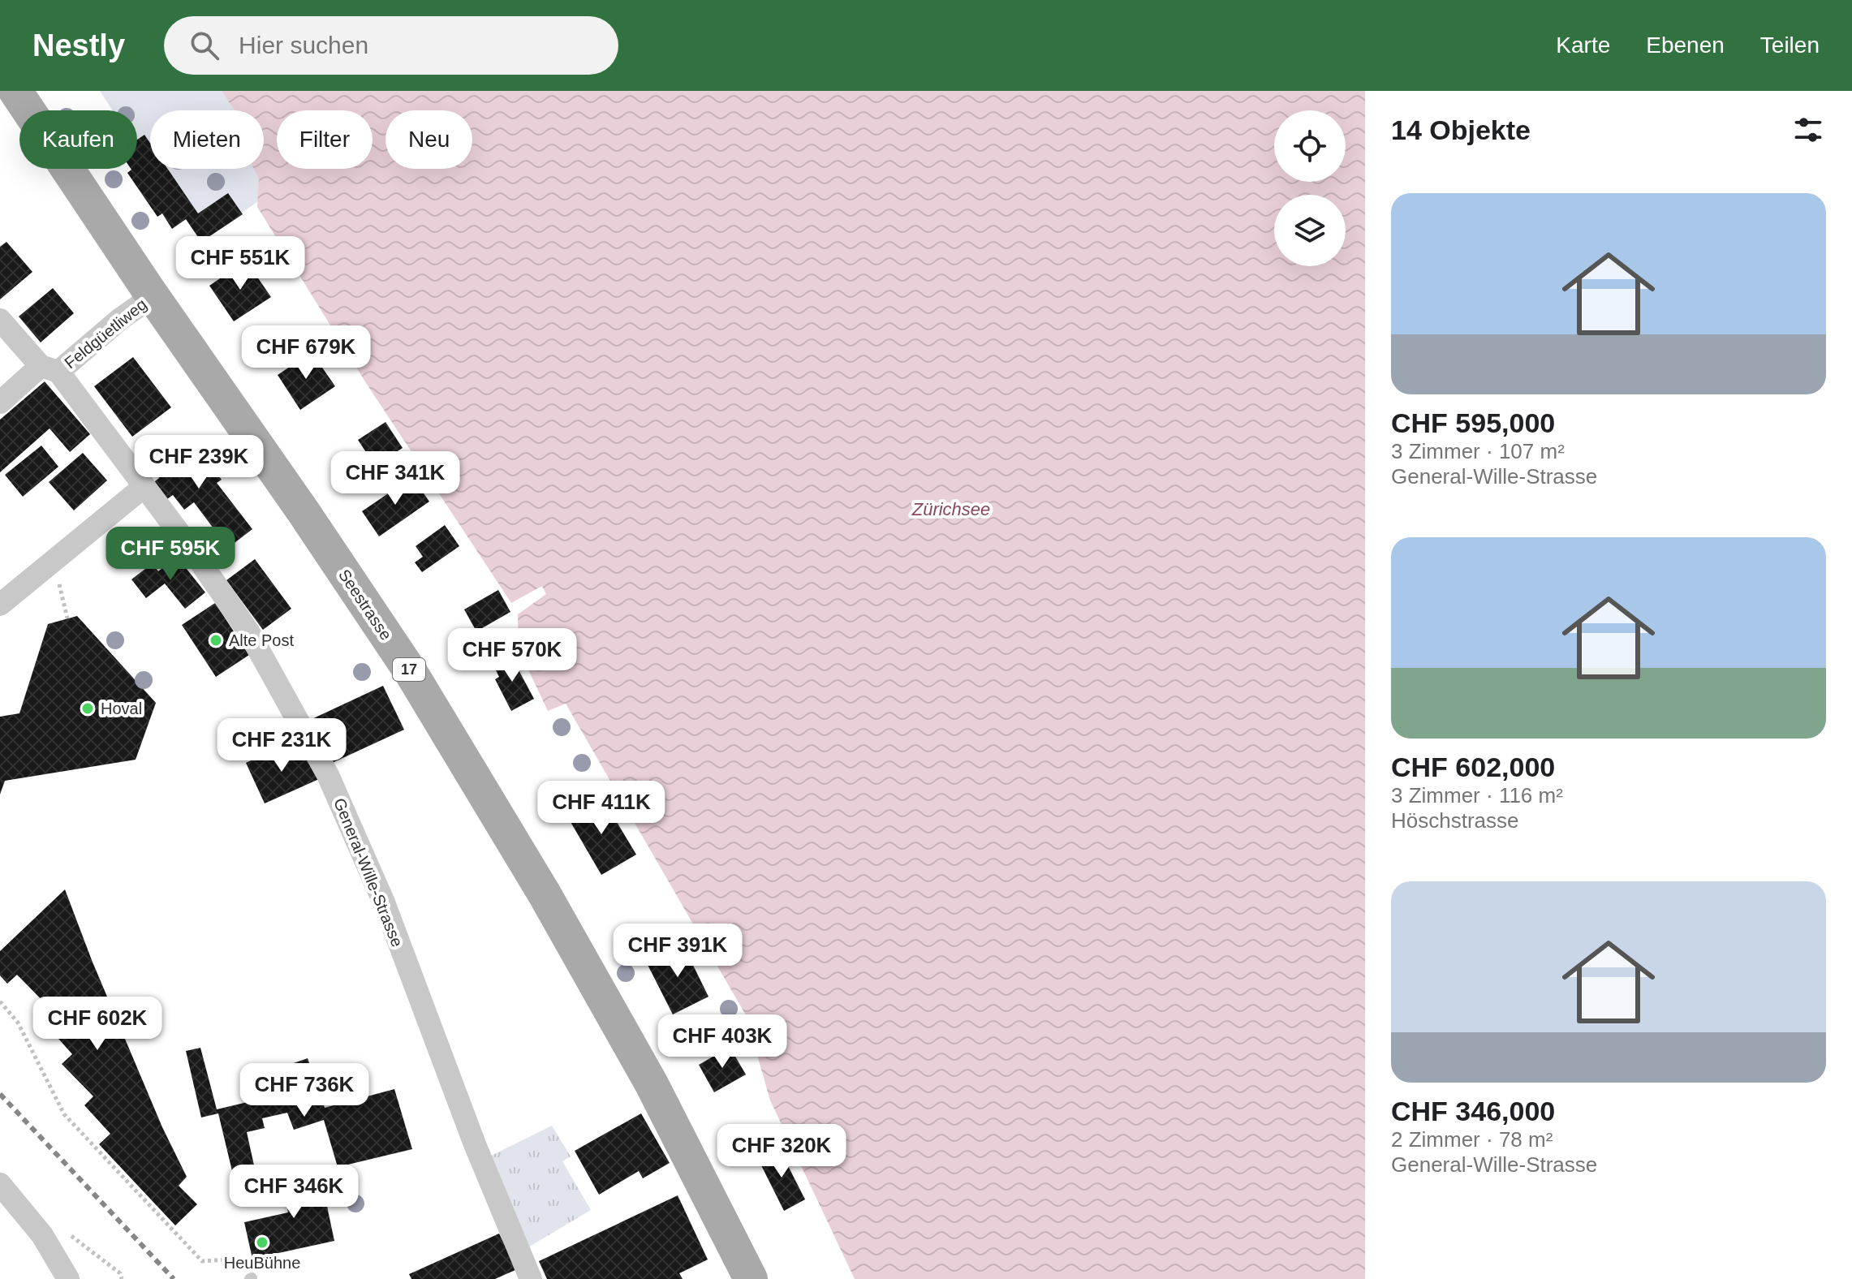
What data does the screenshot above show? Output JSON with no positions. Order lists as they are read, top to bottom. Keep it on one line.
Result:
{"streets":{"main road":["Seestrasse","17"],"street":["Feldgüetliweg","General-Wille-Strasse"]},"crossings":[["Feldgüetliweg","Seestrasse"],["Feldgüetliweg","General-Wille-Strasse"]],"water":["Zürichsee"],"places":["Alte Post","Hoval","HeuBühne"],"page":{"header":"Nestly","search":"Hier suchen","nav":["Karte","Ebenen","Teilen"],"heading":"14 Objekte","chip":["Kaufen","Mieten","Filter","Neu"],"list":[{"name":"CHF 595,000","note":"3 Zimmer · 107 m² · General-Wille-Strasse"},{"name":"CHF 602,000","note":"3 Zimmer · 116 m² · Höschstrasse"},{"name":"CHF 346,000","note":"2 Zimmer · 78 m² · General-Wille-Strasse"}],"price":["CHF 551K","CHF 679K","CHF 239K","CHF 341K","CHF 595K","CHF 570K","CHF 231K","CHF 411K","CHF 391K","CHF 602K","CHF 403K","CHF 736K","CHF 320K","CHF 346K"]}}
